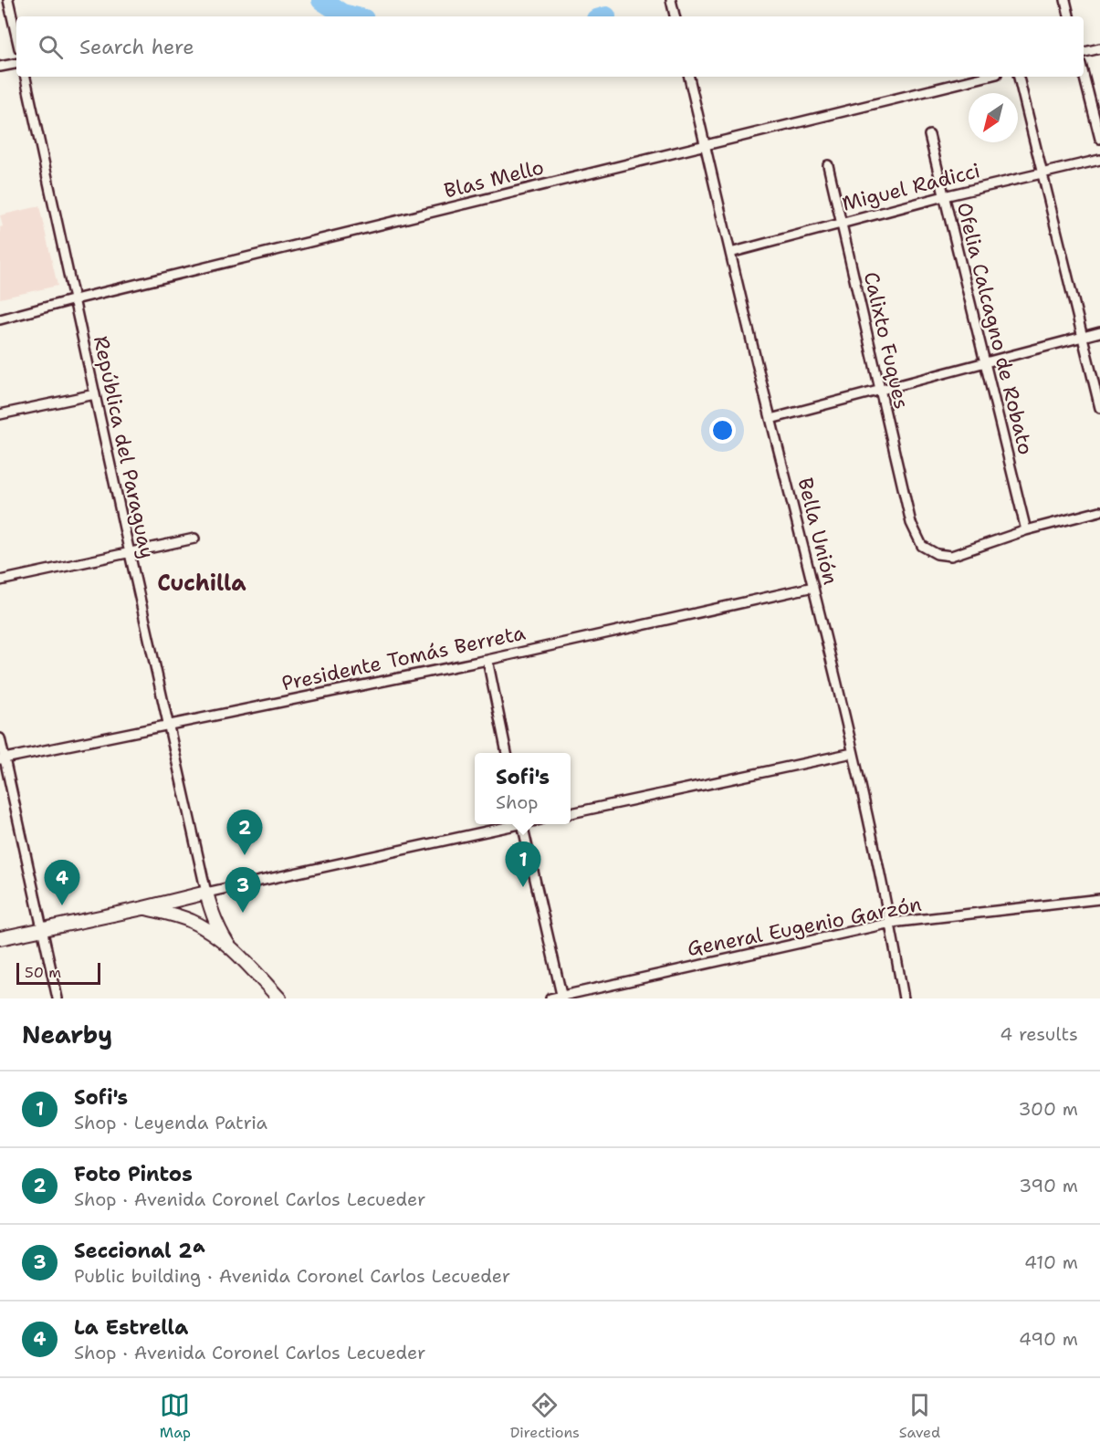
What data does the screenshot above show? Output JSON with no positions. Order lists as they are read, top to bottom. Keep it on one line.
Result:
{"streets":{"street":["Blas Mello","Miguel Radicci","Ofelia Calcagno de Robato","Calixto Fuques","República del Paraguay","Bella Unión","Presidente Tomás Berreta","General Eugenio Garzón"]},"crossings":[["Blas Mello","República del Paraguay"],["Blas Mello","Bella Unión"],["Miguel Radicci","Ofelia Calcagno de Robato"],["Miguel Radicci","Calixto Fuques"],["Miguel Radicci","Bella Unión"],["Ofelia Calcagno de Robato","Calixto Fuques"],["República del Paraguay","Presidente Tomás Berreta"],["Bella Unión","Presidente Tomás Berreta"],["Bella Unión","General Eugenio Garzón"]],"districts":["Cuchilla"],"scale_bar":"50 m","north":"bottom left","page":{"search":"Search here","popup":["Sofi's","Shop"],"pins":["2","1","4","3"],"scale":"50 m","heading":["Nearby","4 results"],"list":[{"mark":"1","name":"Sofi's","note":"Shop · Leyenda Patria","value":"300 m"},{"mark":"2","name":"Foto Pintos","note":"Shop · Avenida Coronel Carlos Lecueder","value":"390 m"},{"mark":"3","name":"Seccional 2ª","note":"Public building · Avenida Coronel Carlos Lecueder","value":"410 m"},{"mark":"4","name":"La Estrella","note":"Shop · Avenida Coronel Carlos Lecueder","value":"490 m"}],"nav":["Map","Directions","Saved"]}}
